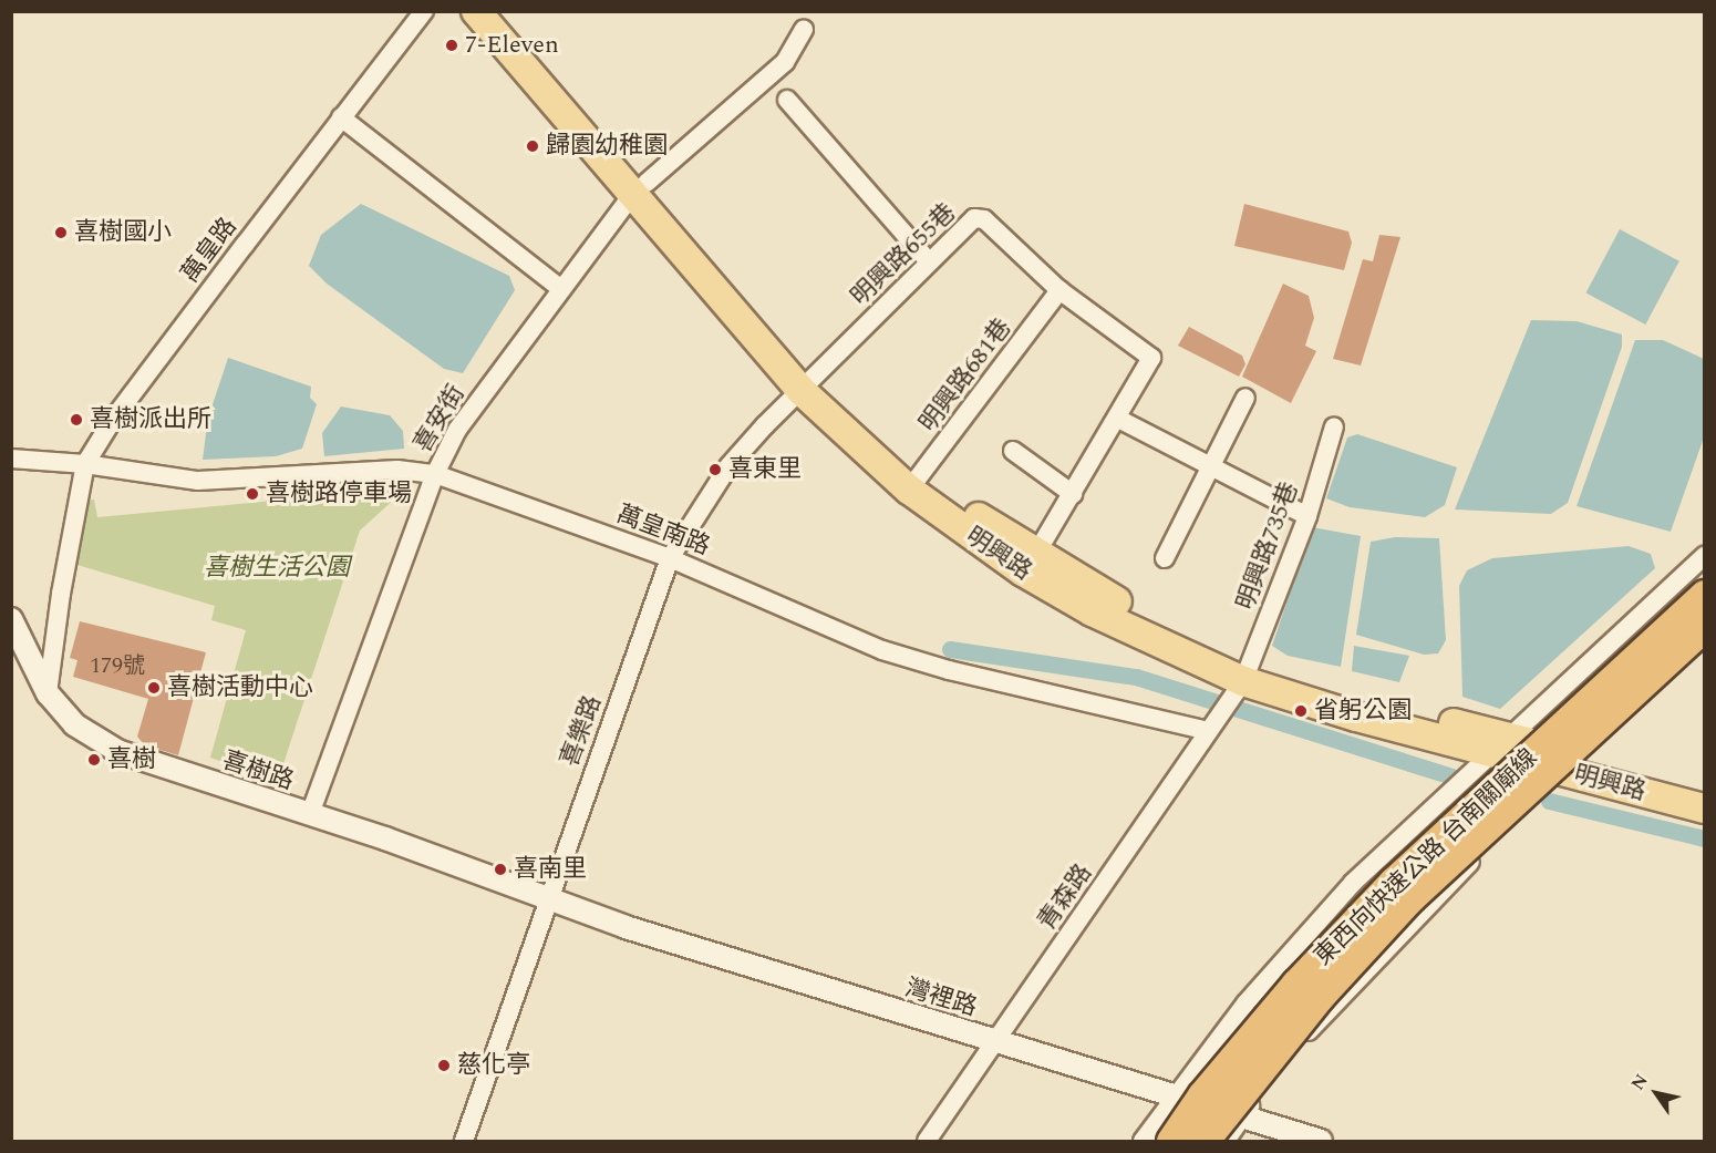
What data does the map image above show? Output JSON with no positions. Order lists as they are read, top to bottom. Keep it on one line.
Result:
{"streets":{"highway":["東西向快速公路 台南關廟線"],"main road":["明興路"],"street":["萬皇路","明興路655巷","明興路681巷","喜安街","萬皇南路","明興路735巷","喜樂路","喜樹路","青森路","灣裡路"]},"crossings":[["萬皇路","萬皇南路"],["萬皇路","喜樹路"],["明興路655巷","明興路681巷"],["明興路655巷","明興路"],["明興路655巷","喜樂路"],["明興路681巷","明興路"],["喜安街","萬皇南路"],["喜安街","明興路"],["喜安街","喜樹路"],["萬皇南路","喜樂路"],["萬皇南路","青森路"],["明興路735巷","明興路"],["明興路735巷","青森路"],["明興路","喜樂路"],["明興路","青森路"],["喜樂路","喜樹路"],["喜樂路","灣裡路"],["喜樹路","灣裡路"],["青森路","灣裡路"]],"parks":["喜樹生活公園"],"places":["7-Eleven","歸園幼稚園","喜樹國小","喜樹派出所","喜東里","喜樹路停車場","喜樹活動中心","省躬公園","喜樹","喜南里","慈化亭"],"house_numbers":["179號"],"north":"top left"}
